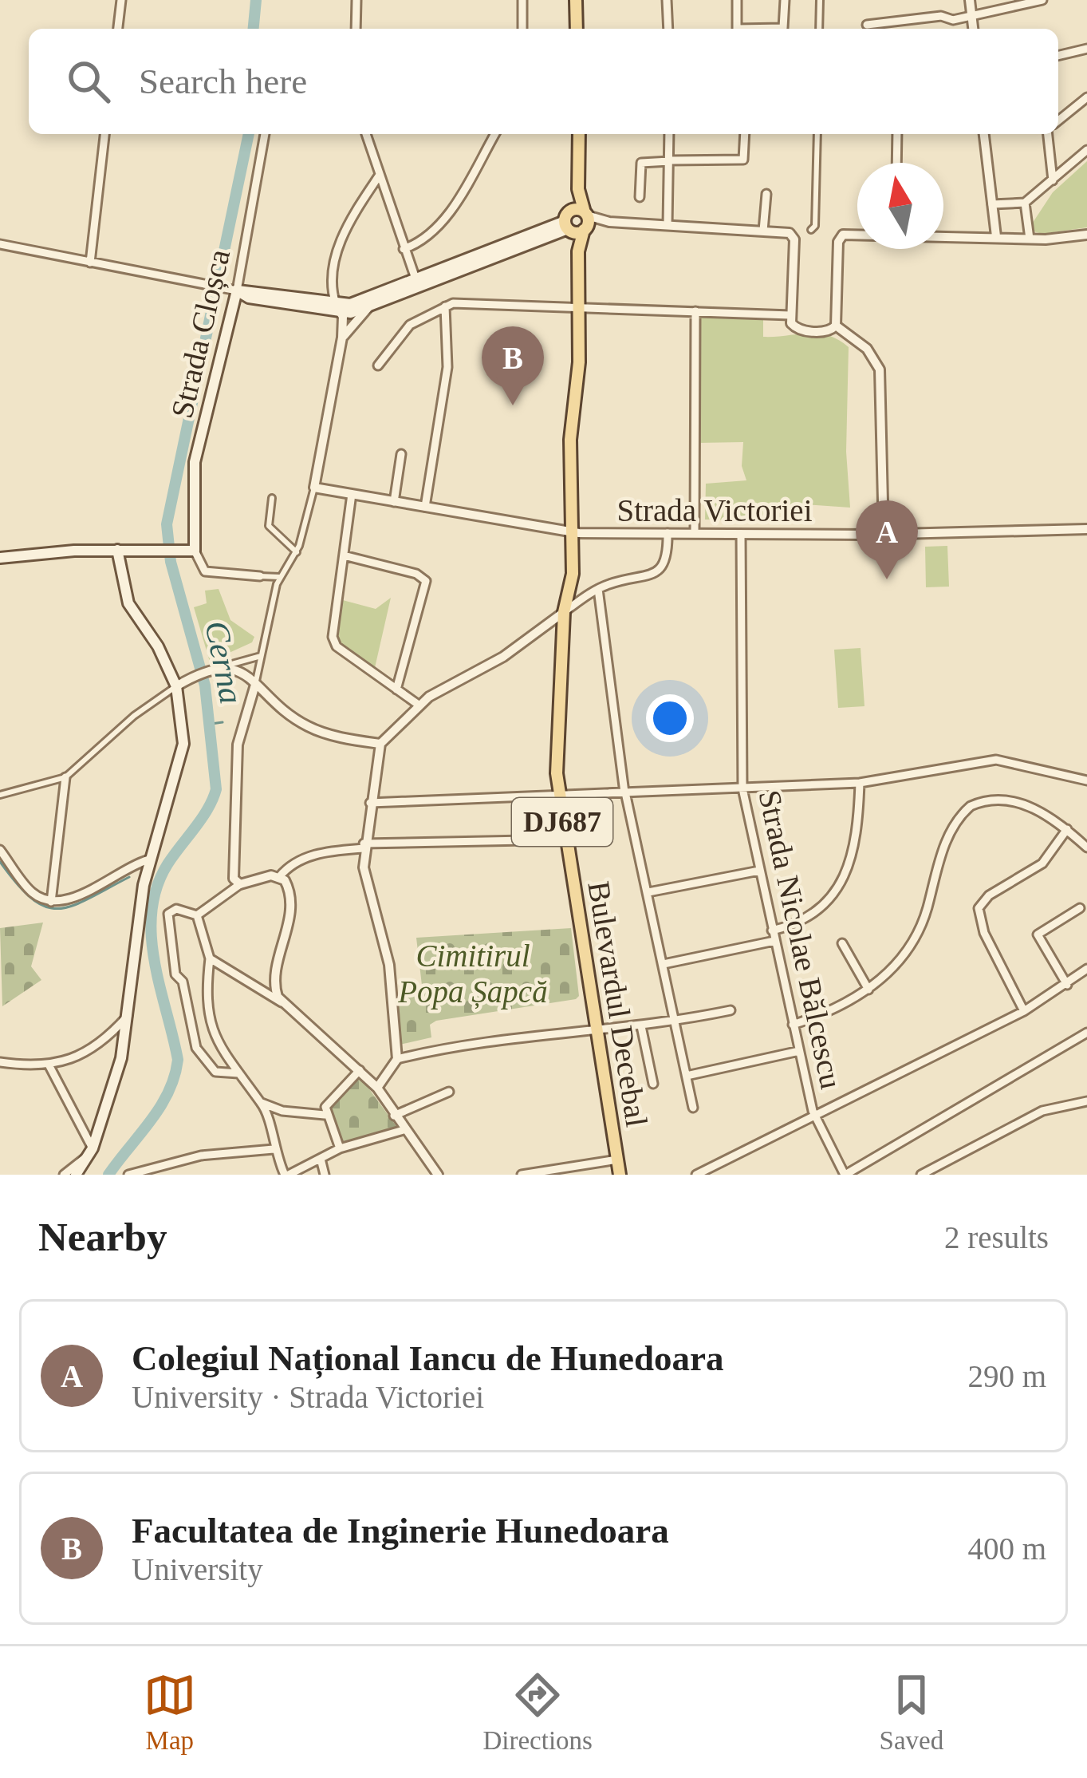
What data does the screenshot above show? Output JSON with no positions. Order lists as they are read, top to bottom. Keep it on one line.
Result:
{"streets":{"main road":["Strada Cloșca","DJ687","Bulevardul Decebal"],"street":["Strada Victoriei","Strada Nicolae Bălcescu"]},"crossings":[["Strada Victoriei","DJ687"],["Strada Victoriei","Strada Nicolae Bălcescu"],["DJ687","Bulevardul Decebal"]],"water":["Cerna"],"parks":["Cimitirul Popa Șapcă"],"north":"top","page":{"search":"Search here","pins":["B","A"],"heading":["Nearby","2 results"],"list":[{"mark":"A","name":"Colegiul Național Iancu de Hunedoara","note":"University · Strada Victoriei","value":"290 m"},{"mark":"B","name":"Facultatea de Inginerie Hunedoara","note":"University","value":"400 m"}],"nav":["Map","Directions","Saved"]}}
